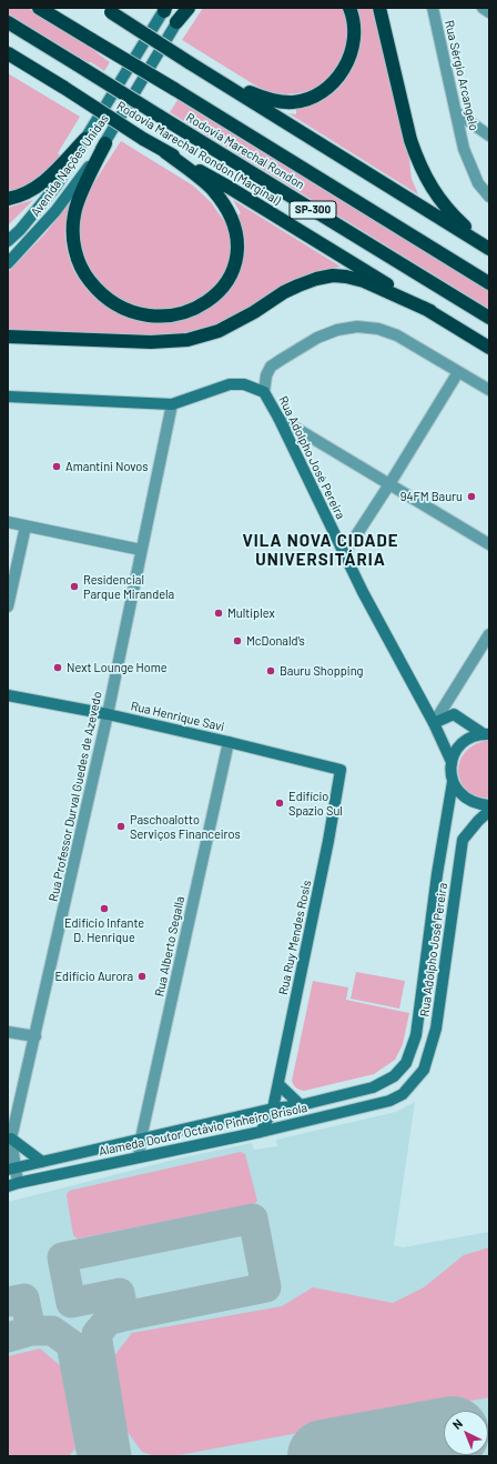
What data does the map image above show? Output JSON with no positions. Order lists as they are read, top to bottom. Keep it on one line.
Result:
{"streets":{"highway":["Rodovia Marechal Rondon","Rodovia Marechal Rondon (Marginal)","SP-300"],"street":["Rua Sérgio Arcangelo","Avenida Nações Unidas","Rua Adolpho José Pereira","Rua Henrique Savi","Rua Professor Durval Guedes de Azevedo","Rua Ruy Mendes Rosis","Rua Alberto Segalla","Alameda Doutor Octávio Pinheiro Brisola"]},"crossings":[["Rua Adolpho José Pereira","Alameda Doutor Octávio Pinheiro Brisola"],["Rua Henrique Savi","Rua Professor Durval Guedes de Azevedo"],["Rua Henrique Savi","Rua Ruy Mendes Rosis"],["Rua Henrique Savi","Rua Alberto Segalla"],["Rua Professor Durval Guedes de Azevedo","Alameda Doutor Octávio Pinheiro Brisola"],["Rua Ruy Mendes Rosis","Alameda Doutor Octávio Pinheiro Brisola"],["Rua Alberto Segalla","Alameda Doutor Octávio Pinheiro Brisola"]],"districts":["VILA NOVA CIDADE UNIVERSITÁRIA"],"places":["Amantini Novos","94FM Bauru","Residencial Parque Mirandela","Multiplex","McDonald's","Next Lounge Home","Bauru Shopping","Edifício Spazio Sul","Paschoalotto Serviços Financeiros","Edifício Infante D. Henrique","Edifício Aurora"],"north":"top left"}
